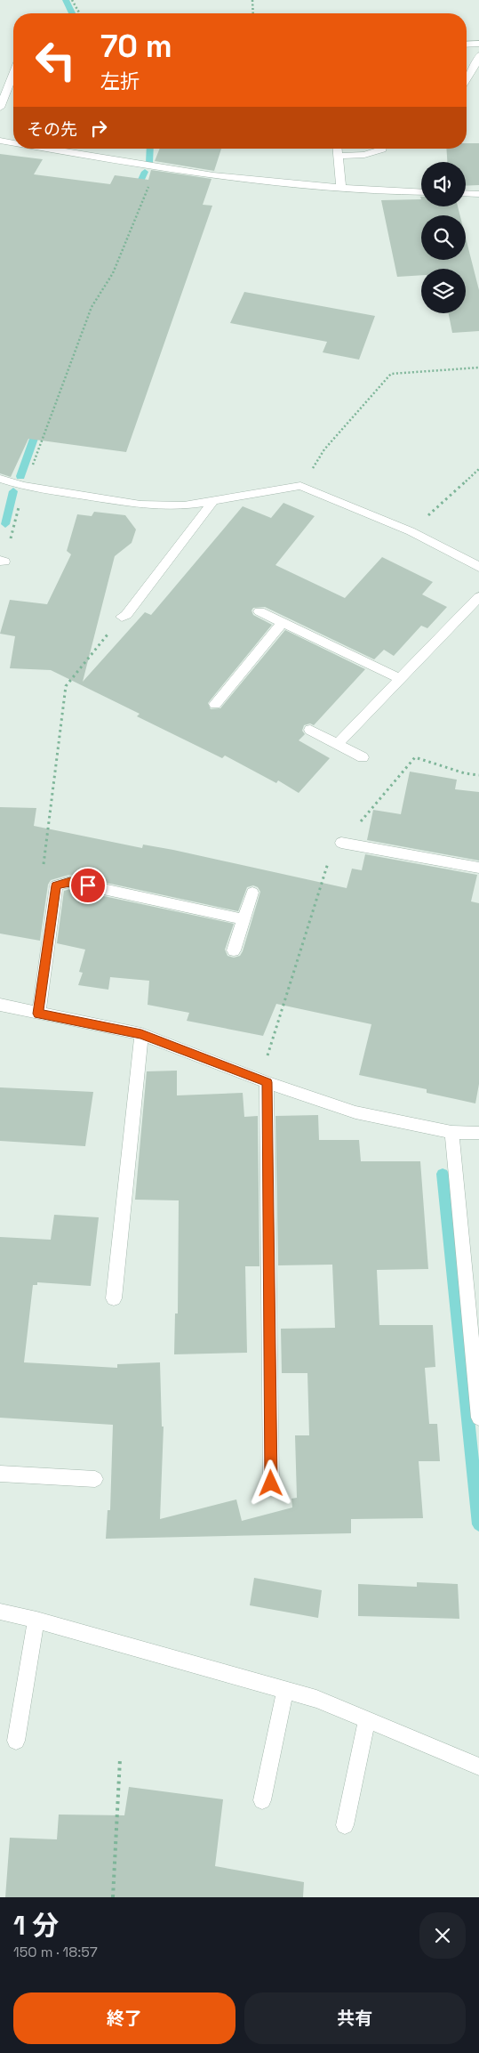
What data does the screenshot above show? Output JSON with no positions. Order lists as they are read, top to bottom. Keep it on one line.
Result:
{"page":{"turn":["70 m","左折"],"then":"その先","heading":["1 分","150 m · 18:57"],"buttons":["終了","共有"]}}
